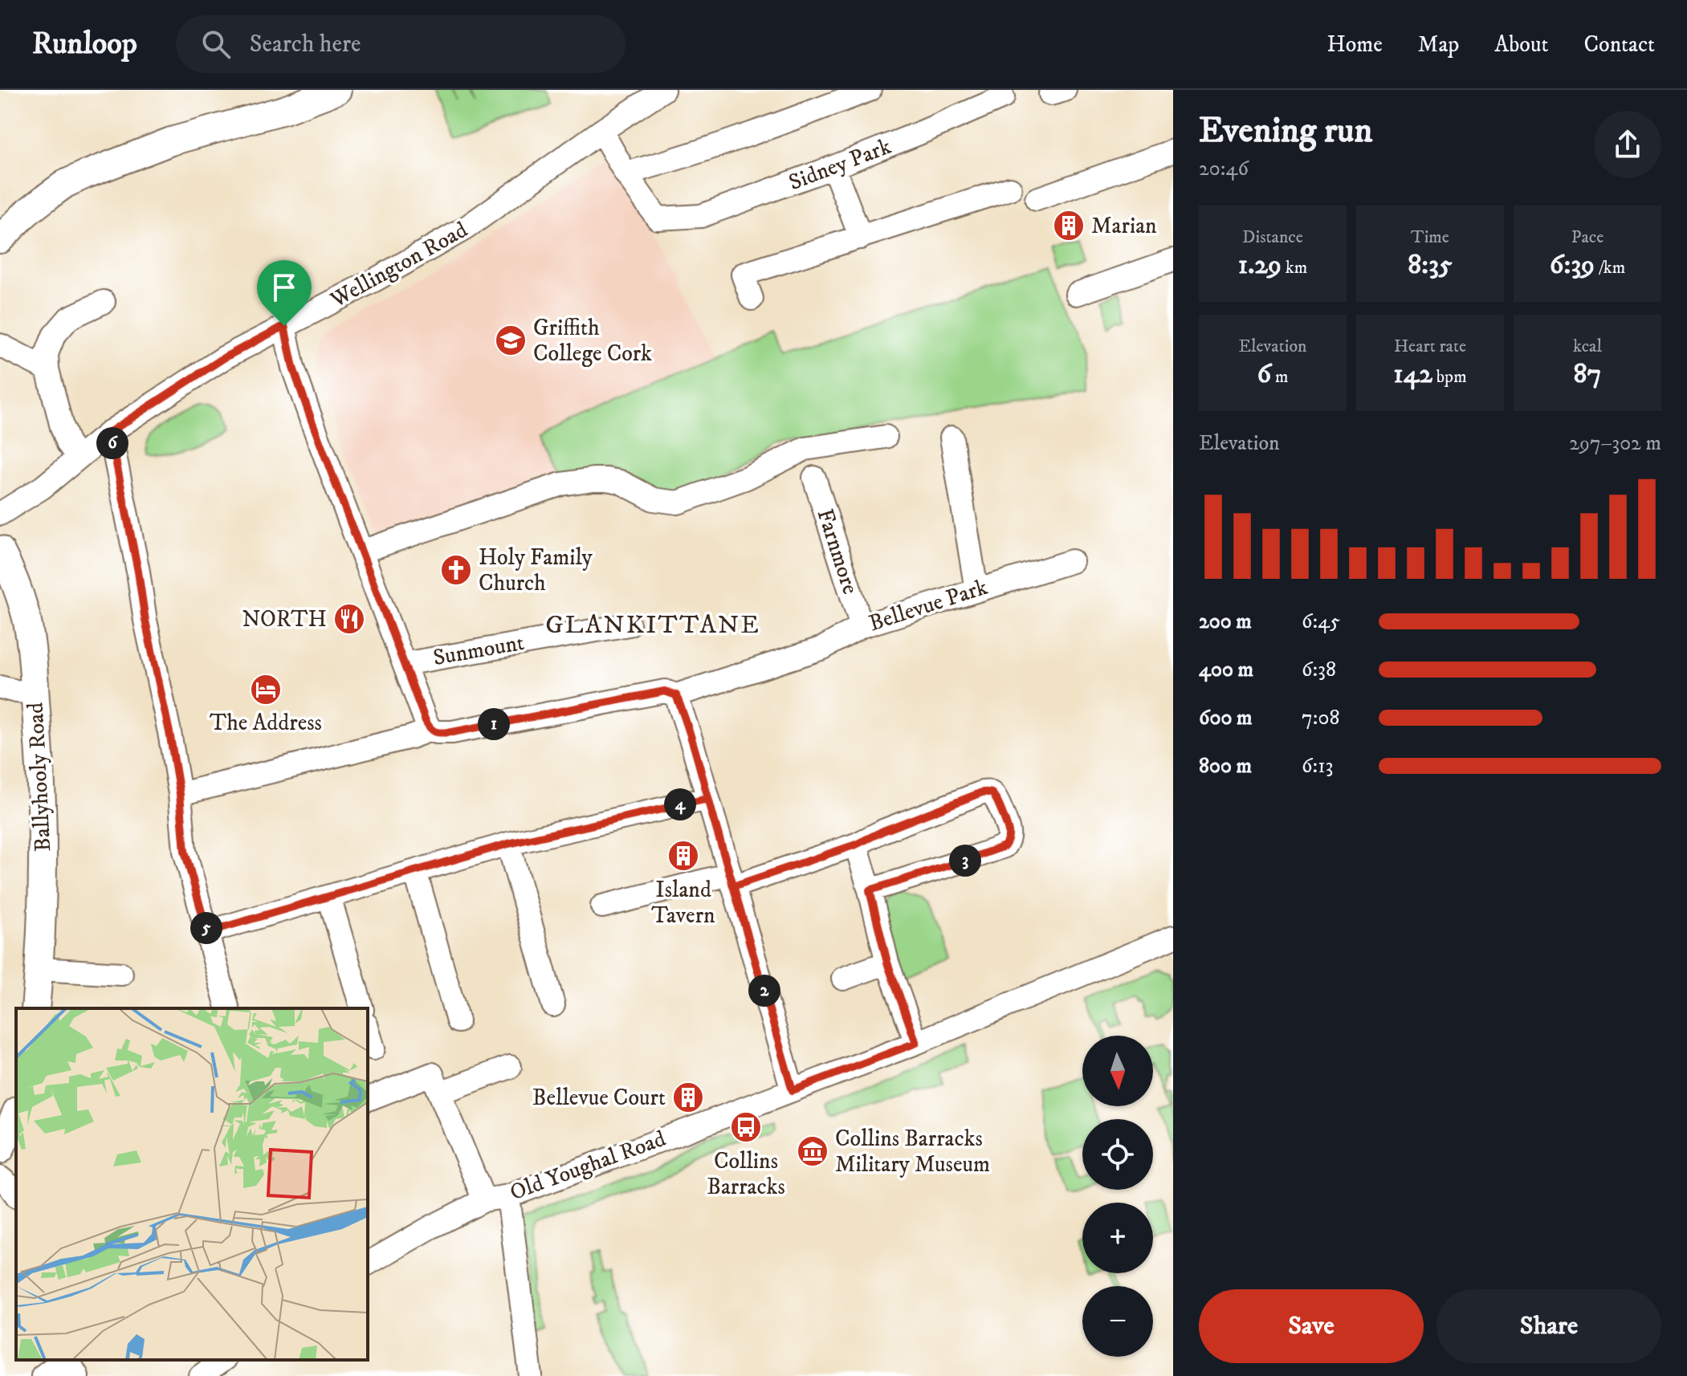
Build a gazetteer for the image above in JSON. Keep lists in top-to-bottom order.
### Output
{
  "streets": {
    "main road": ["Ballyhooly Road"],
    "street": [
      "Sidney Park",
      "Wellington Road",
      "Farnmore",
      "Bellevue Park",
      "Sunmount",
      "Old Youghal Road"
    ]
  },
  "crossings": [
    ["Farnmore", "Bellevue Park"]
  ],
  "districts": ["GLANKITTANE"],
  "places": {
    "building": ["Marian", "Island Tavern", "Bellevue Court"],
    "school or university": ["Griffith College Cork"],
    "church": ["Holy Family Church"],
    "restaurant": ["NORTH"],
    "hotel": ["The Address"],
    "bus stop": ["Collins Barracks"],
    "museum": ["Collins Barracks Military Museum"]
  },
  "north": "bottom",
  "page": {
    "header": "Runloop",
    "search": "Search here",
    "nav": [
      "Home",
      "Map",
      "About",
      "Contact"
    ],
    "heading": ["Evening run", "20:46"],
    "stats": [
      ["Distance", "1.29 km"],
      ["Time", "8:35"],
      ["Pace", "6:39 /km"],
      ["Elevation", "6 m"],
      ["Heart rate", "142 bpm"],
      ["kcal", "87"]
    ],
    "chart": ["Elevation", "297–302 m"],
    "pins": [
      "6",
      "1",
      "4",
      "3",
      "5",
      "2"
    ],
    "list": [
      {
        "name": "200 m",
        "note": "6:45"
      },
      {
        "name": "400 m",
        "note": "6:38"
      },
      {
        "name": "600 m",
        "note": "7:08"
      },
      {
        "name": "800 m",
        "note": "6:13"
      }
    ],
    "map_buttons": ["+", "−"],
    "buttons": ["Save", "Share"]
  }
}
